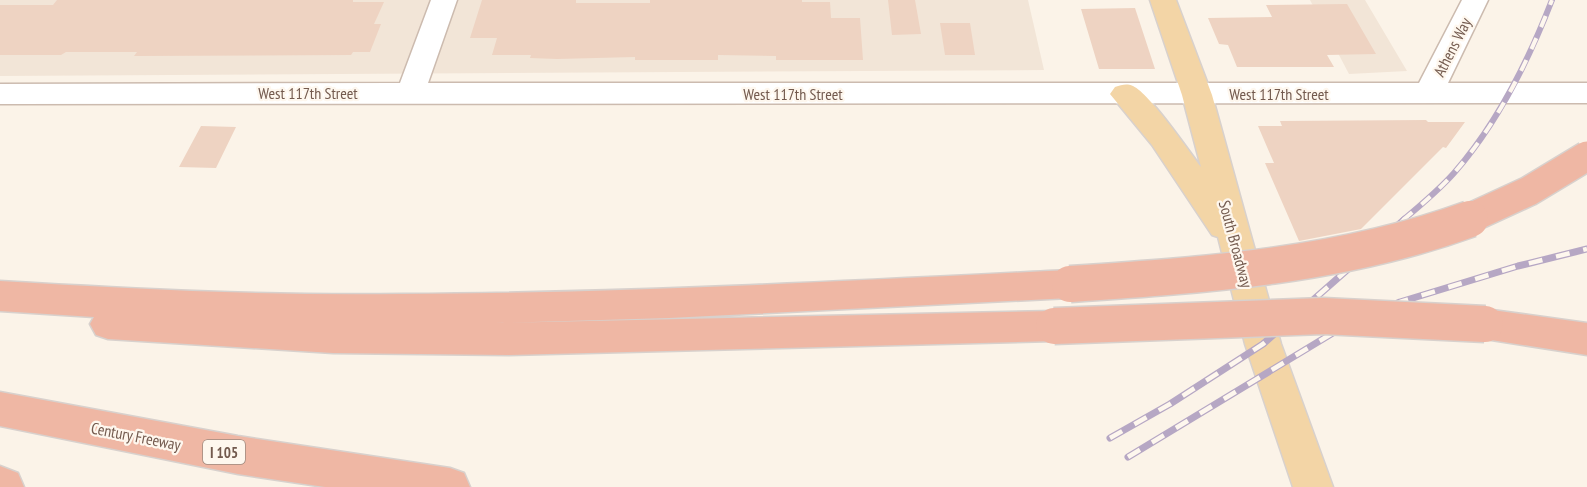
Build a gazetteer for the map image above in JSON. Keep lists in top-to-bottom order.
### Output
{
  "streets": {
    "highway": ["Century Freeway", "I 105"],
    "main road": ["South Broadway"],
    "street": ["Athens Way", "West 117th Street"]
  },
  "crossings": [
    ["Athens Way", "West 117th Street"],
    ["West 117th Street", "South Broadway"]
  ]
}
